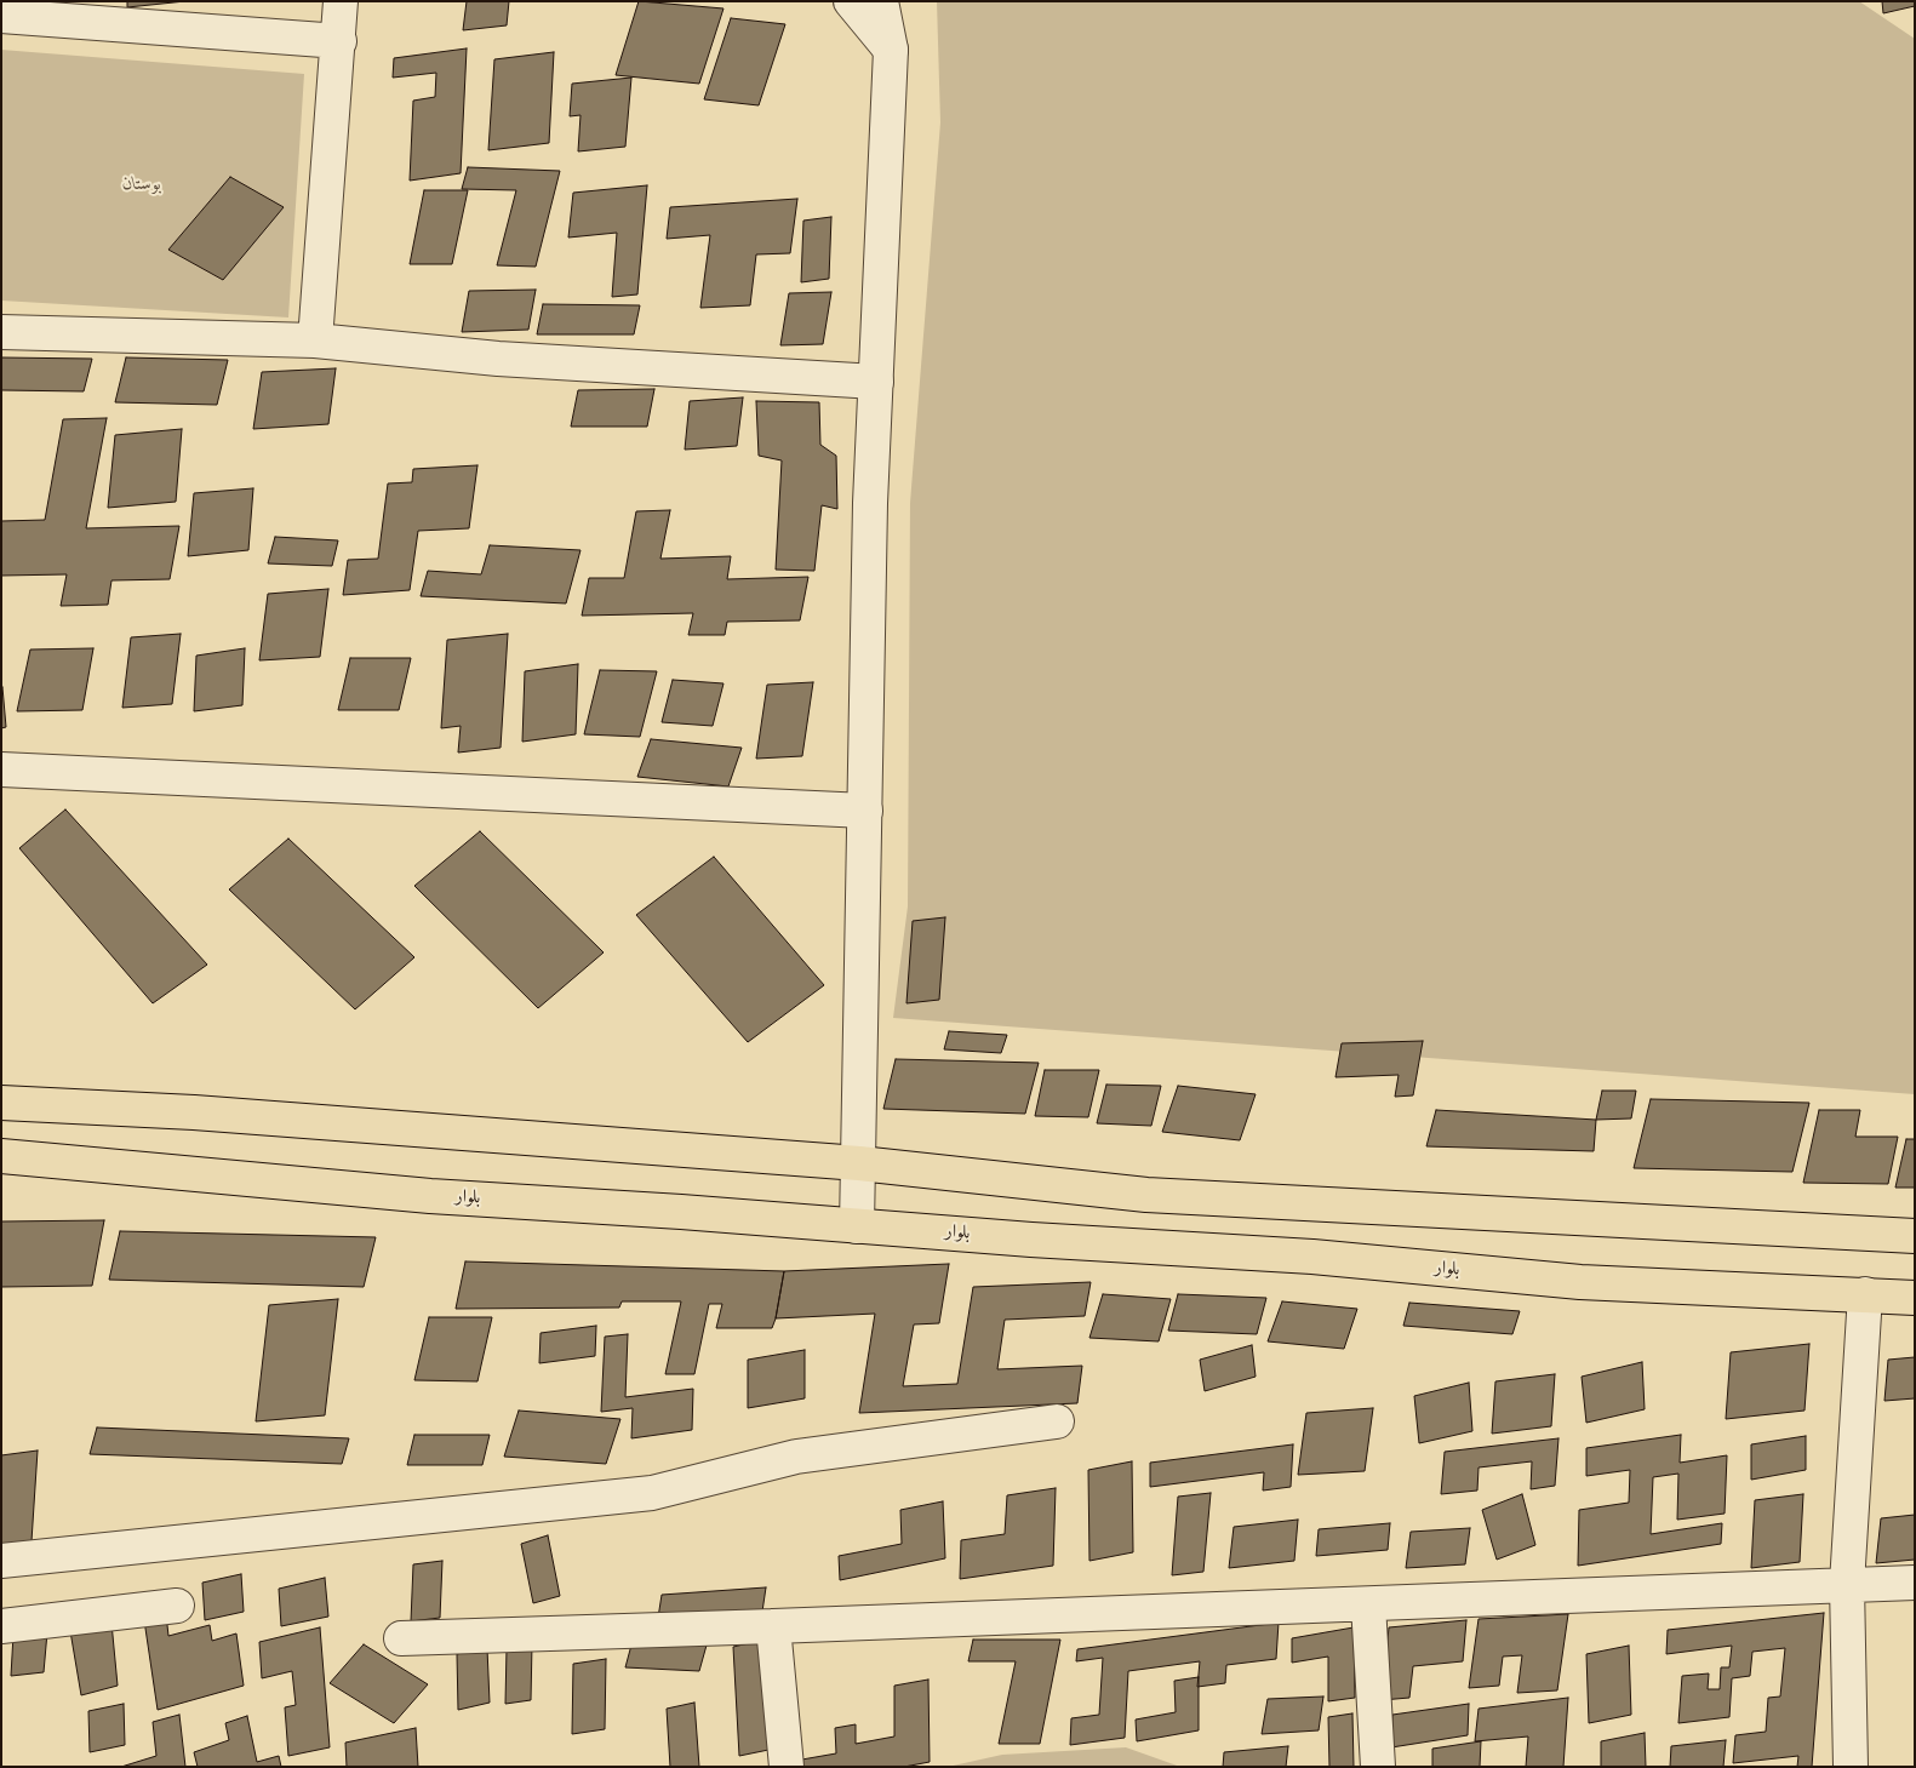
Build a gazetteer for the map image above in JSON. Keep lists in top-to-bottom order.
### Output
{
  "streets": {
    "main road": ["بلوار"]
  },
  "parks": ["بوستان"]
}
